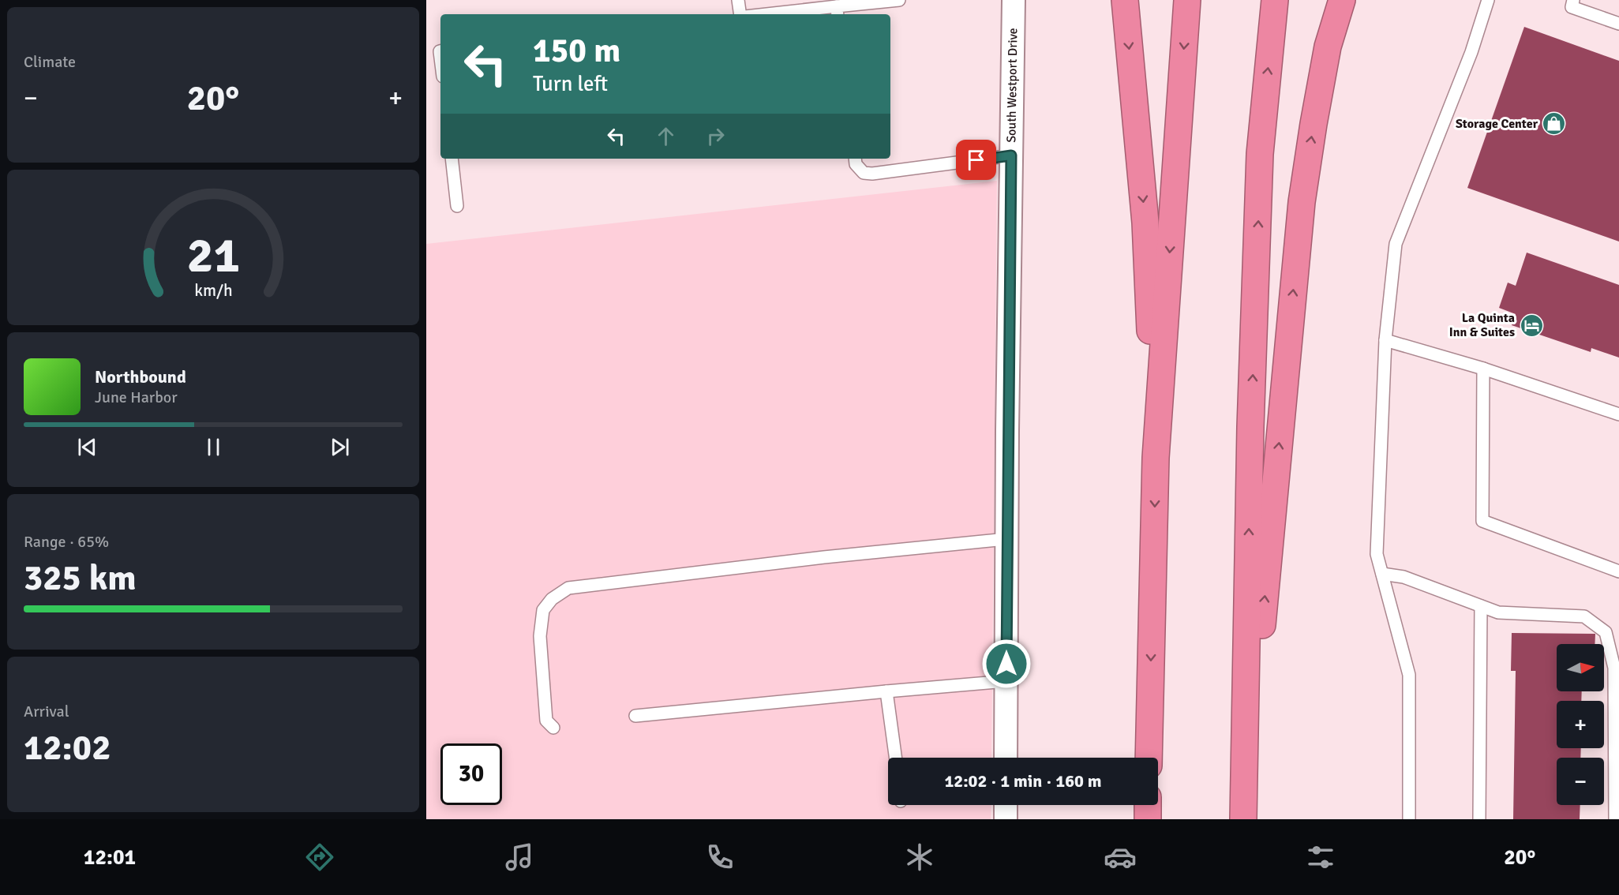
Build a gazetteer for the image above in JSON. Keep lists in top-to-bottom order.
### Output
{
  "streets": {
    "street": ["South Westport Drive"]
  },
  "places": {
    "shop": ["Storage Center"],
    "hotel": ["La Quinta Inn & Suites"]
  },
  "north": "right",
  "page": {
    "tile": [
      "Climate",
      ["Range · 65%", "325 km"],
      ["Arrival", "12:02"]
    ],
    "turn": ["150 m", "Turn left"],
    "heat": ["−", "20°", "+"],
    "song": ["Northbound", "June Harbor"],
    "map_buttons": ["+", "−"],
    "limit": "30",
    "trip": "12:02 · 1 min · 160 m",
    "tabs": ["12:01", "20°"],
    "gauge": ["21", "km/h"]
  }
}
